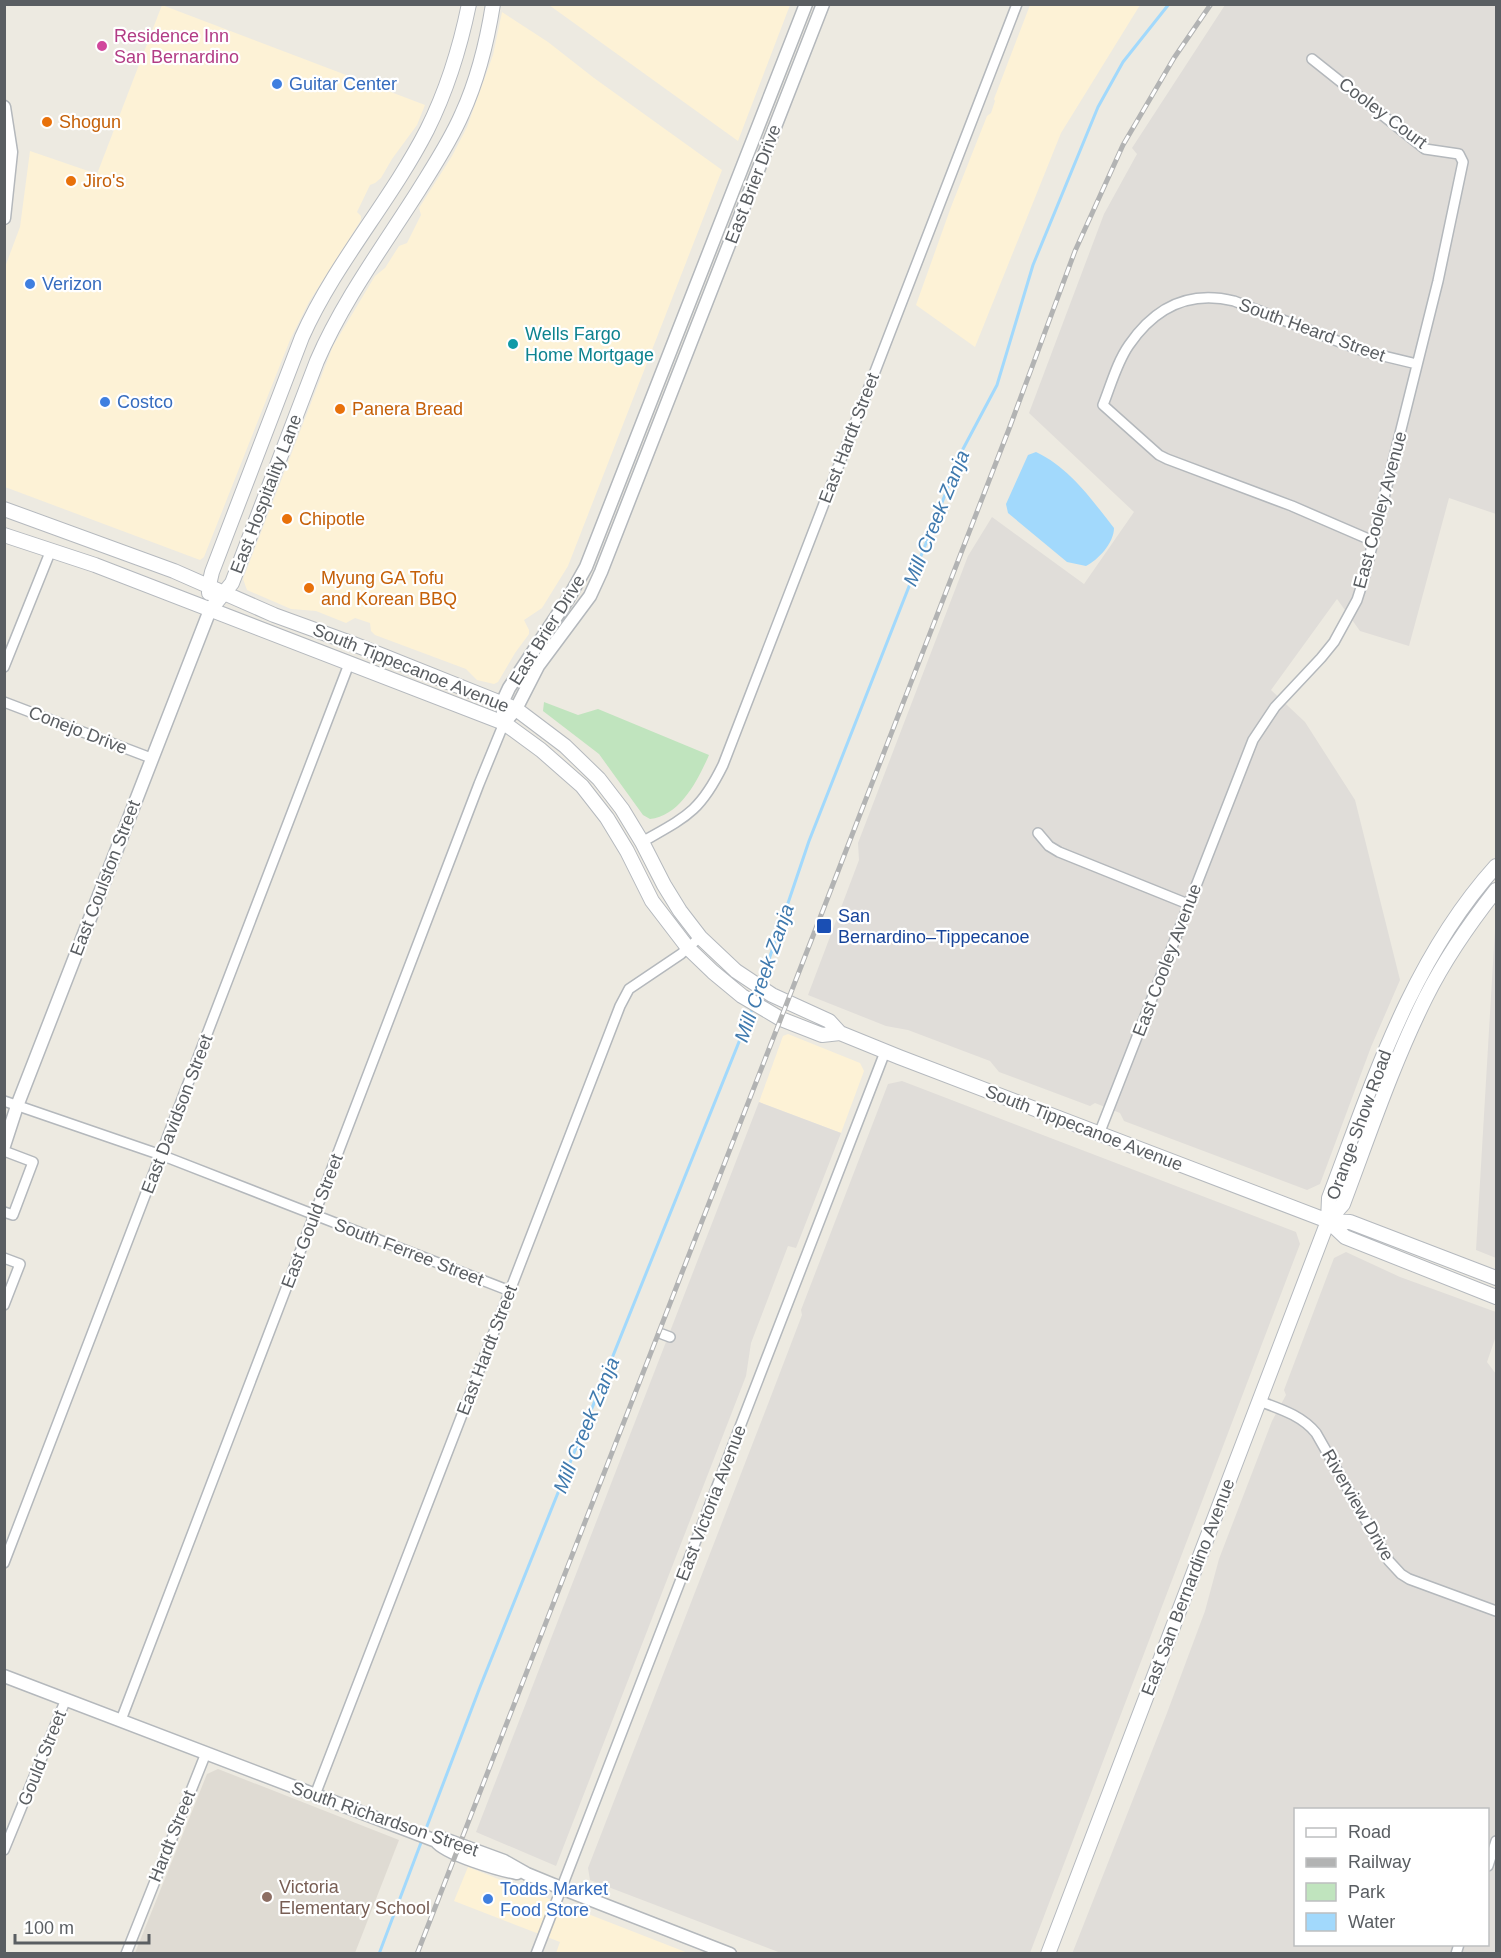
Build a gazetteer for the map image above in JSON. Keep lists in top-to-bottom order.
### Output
{
  "streets": {
    "main road": [
      "East Hospitality Lane",
      "South Tippecanoe Avenue",
      "Orange Show Road",
      "East San Bernardino Avenue"
    ],
    "street": [
      "Cooley Court",
      "East Brier Drive",
      "South Heard Street",
      "East Hardt Street",
      "East Cooley Avenue",
      "Conejo Drive",
      "East Coulston Street",
      "East Davidson Street",
      "East Gould Street",
      "South Ferree Street",
      "East Victoria Avenue",
      "Riverview Drive",
      "Gould Street",
      "South Richardson Street",
      "Hardt Street"
    ]
  },
  "crossings": [
    ["Cooley Court", "East Cooley Avenue"],
    ["East Brier Drive", "South Tippecanoe Avenue"],
    ["East Brier Drive", "East Gould Street"],
    ["South Heard Street", "East Cooley Avenue"],
    ["East Hardt Street", "South Tippecanoe Avenue"],
    ["East Hardt Street", "South Ferree Street"],
    ["East Hardt Street", "South Richardson Street"],
    ["East Hospitality Lane", "South Tippecanoe Avenue"],
    ["East Hospitality Lane", "East Coulston Street"],
    ["East Cooley Avenue", "South Tippecanoe Avenue"],
    ["South Tippecanoe Avenue", "East Coulston Street"],
    ["South Tippecanoe Avenue", "East Davidson Street"],
    ["South Tippecanoe Avenue", "Orange Show Road"],
    ["South Tippecanoe Avenue", "East Gould Street"],
    ["South Tippecanoe Avenue", "East Victoria Avenue"],
    ["South Tippecanoe Avenue", "East San Bernardino Avenue"],
    ["Conejo Drive", "East Coulston Street"],
    ["East Coulston Street", "South Ferree Street"],
    ["East Davidson Street", "South Ferree Street"],
    ["Orange Show Road", "East San Bernardino Avenue"],
    ["East Gould Street", "South Ferree Street"],
    ["East Gould Street", "South Richardson Street"],
    ["East Victoria Avenue", "South Richardson Street"],
    ["Riverview Drive", "East San Bernardino Avenue"],
    ["Gould Street", "South Richardson Street"],
    ["South Richardson Street", "Hardt Street"]
  ],
  "water": ["Mill Creek Zanja"],
  "places": {
    "other": [
      "Residence Inn San Bernardino",
      "Guitar Center",
      "Shogun",
      "Jiro's",
      "Verizon",
      "Wells Fargo Home Mortgage",
      "Costco",
      "Panera Bread",
      "Chipotle",
      "Myung GA Tofu and Korean BBQ",
      "Victoria Elementary School",
      "Todds Market Food Store"
    ],
    "transit": ["San Bernardino–Tippecanoe"]
  },
  "legend": [
    "Road",
    "Railway",
    "Park",
    "Water"
  ],
  "scale_bar": "100 m"
}
